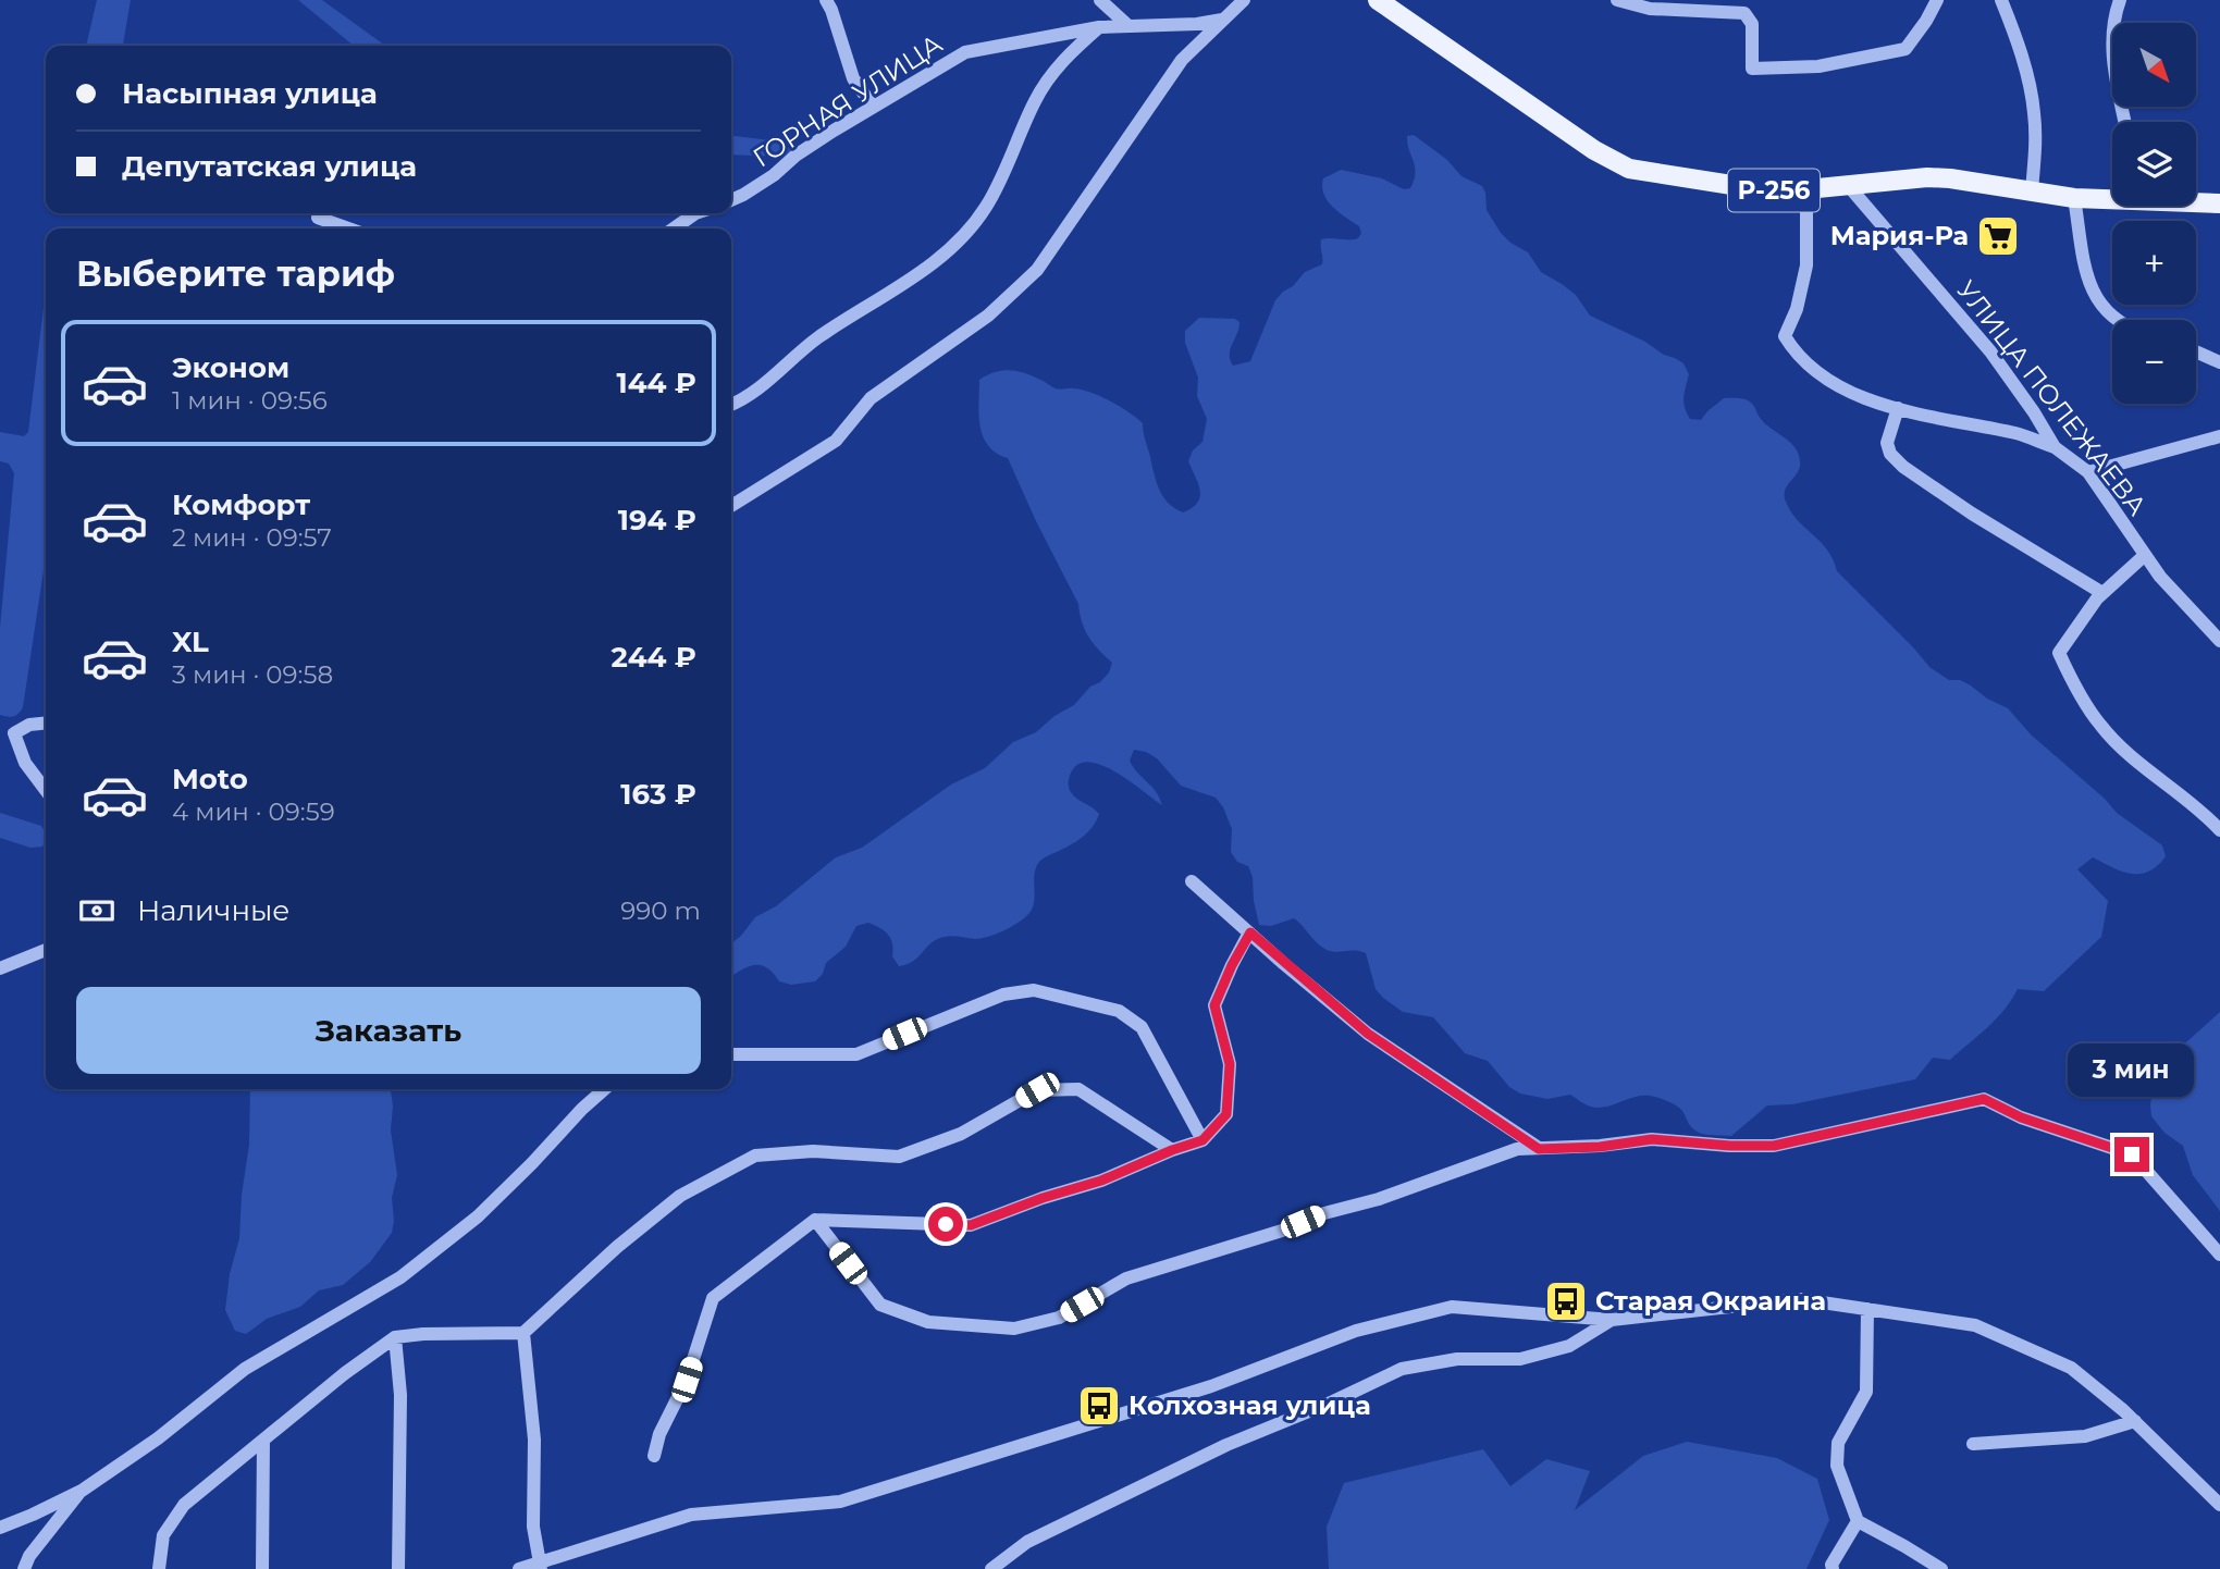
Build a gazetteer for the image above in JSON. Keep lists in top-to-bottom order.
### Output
{
  "streets": {
    "main road": ["Р-256"],
    "street": ["ГОРНАЯ УЛИЦА", "УЛИЦА ПОЛЕЖАЕВА"]
  },
  "crossings": [
    ["Р-256", "УЛИЦА ПОЛЕЖАЕВА"]
  ],
  "places": {
    "supermarket": ["Мария-Ра"],
    "bus stop": ["Старая Окраина", "Колхозная улица"]
  },
  "north": "bottom right",
  "page": {
    "map_buttons": ["+", "−"],
    "banner": ["Насыпная улица", "Депутатская улица"],
    "heading": "Выберите тариф",
    "list": [
      {
        "name": "Эконом",
        "note": "1 мин · 09:56",
        "value": "144 ₽"
      },
      {
        "name": "Комфорт",
        "note": "2 мин · 09:57",
        "value": "194 ₽"
      },
      {
        "name": "XL",
        "note": "3 мин · 09:58",
        "value": "244 ₽"
      },
      {
        "name": "Moto",
        "note": "4 мин · 09:59",
        "value": "163 ₽"
      }
    ],
    "pay": ["Наличные", "990 m"],
    "buttons": "Заказать",
    "bubble": "3 мин"
  }
}
